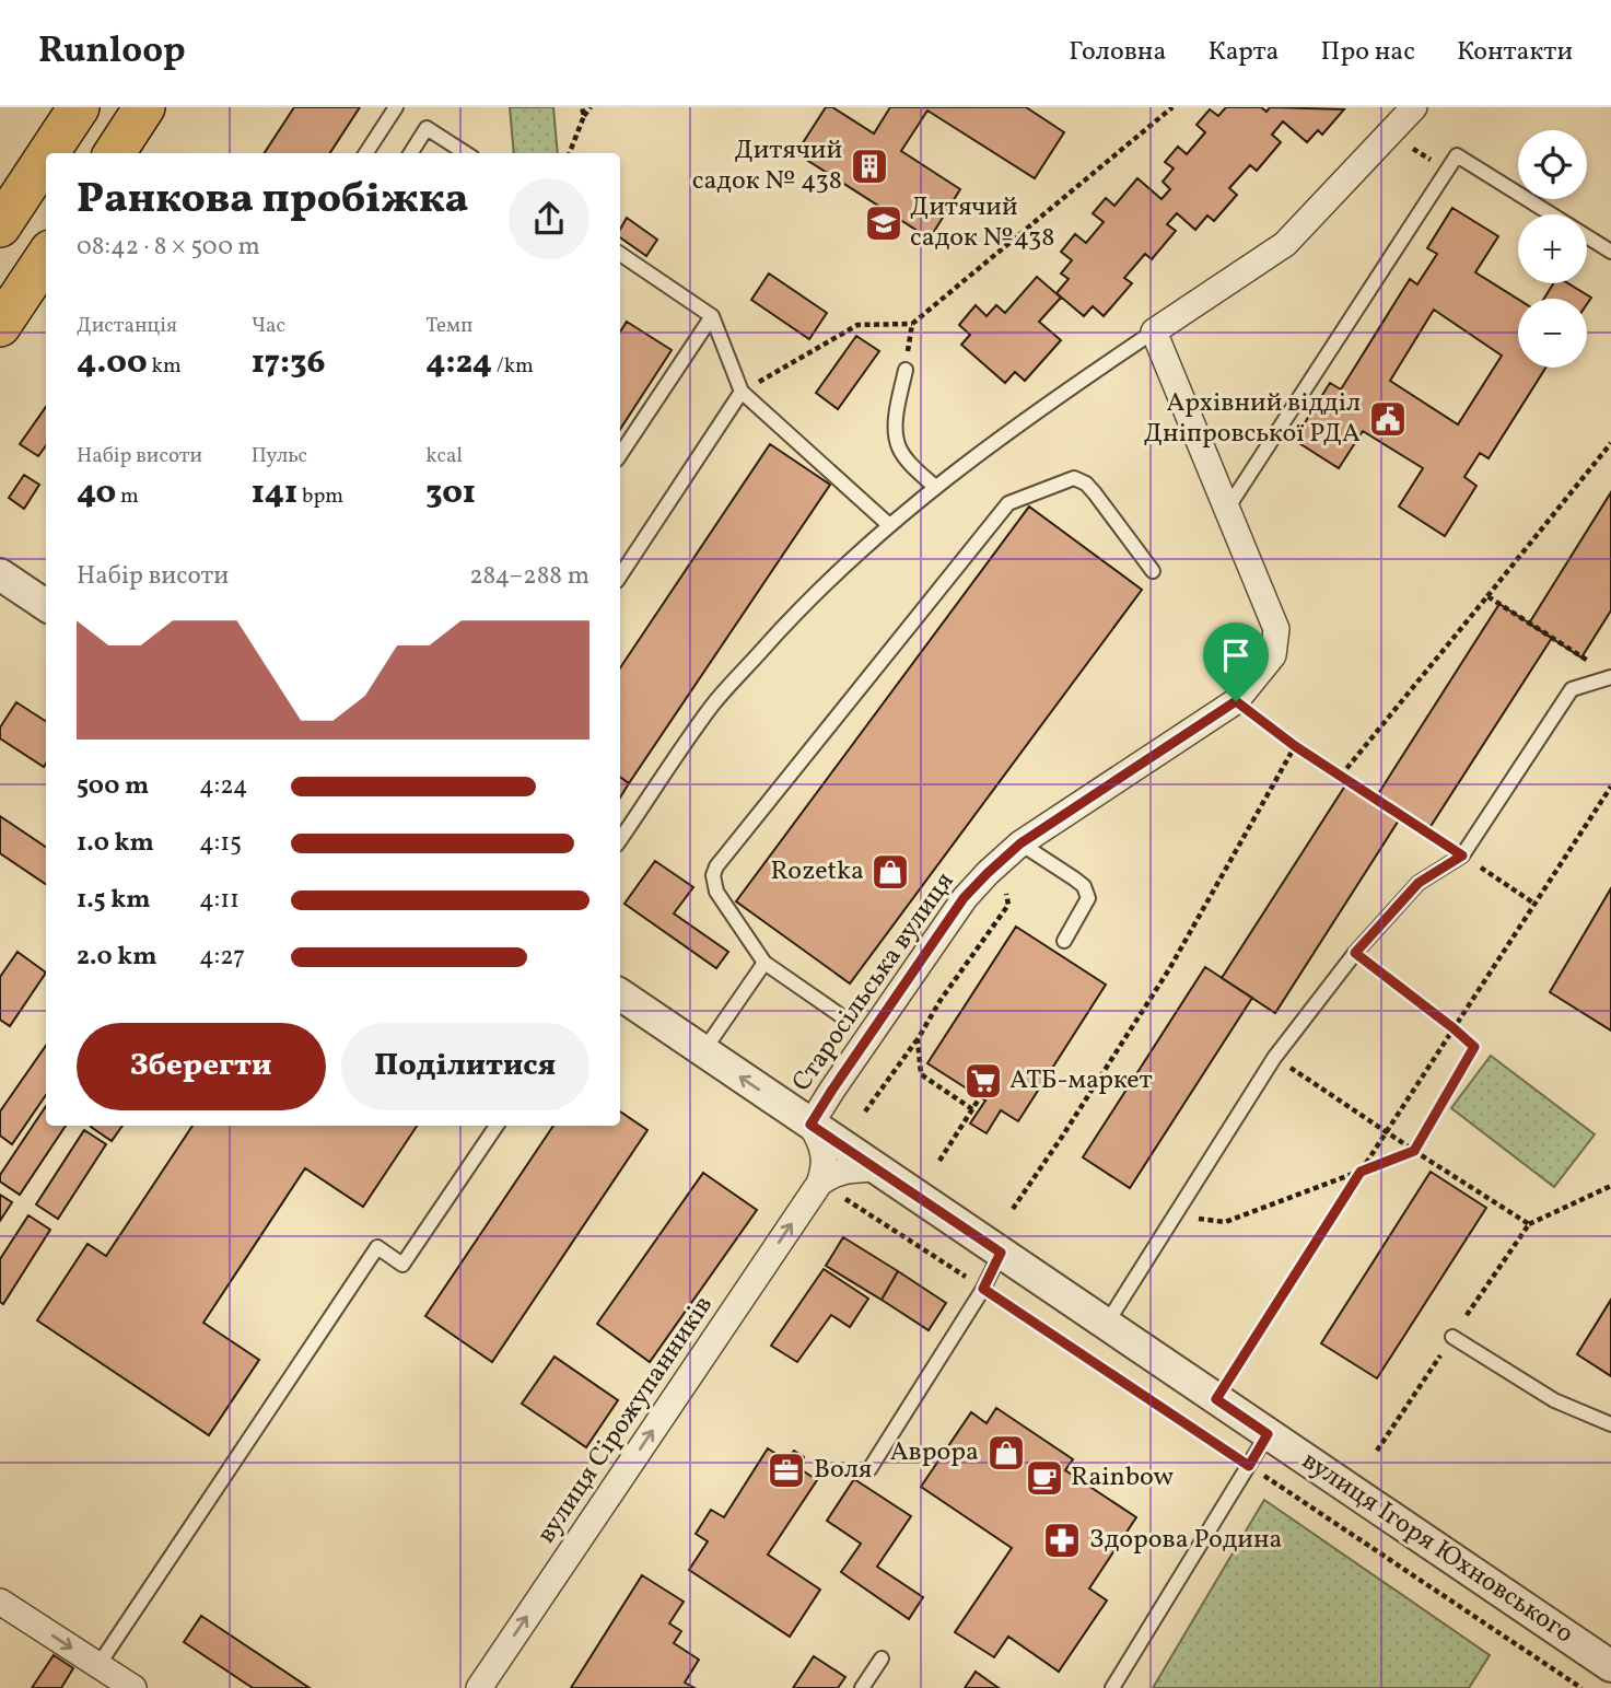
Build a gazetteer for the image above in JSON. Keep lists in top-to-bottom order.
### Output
{
  "streets": {
    "street": ["Старосільська вулиця", "вулиця Сірожупанників", "вулиця Ігоря Юхновського"]
  },
  "crossings": [
    ["Старосільська вулиця", "вулиця Сірожупанників"],
    ["Старосільська вулиця", "вулиця Ігоря Юхновського"],
    ["вулиця Сірожупанників", "вулиця Ігоря Юхновського"]
  ],
  "one_way": ["вулиця Сірожупанників"],
  "places": {
    "building": ["Дитячий садок № 438"],
    "school or university": ["Дитячий садок №438"],
    "public building": ["Архівний відділ Дніпровської РДА"],
    "shop": ["Rozetka", "Аврора"],
    "supermarket": ["АТБ-маркет"],
    "office": ["Воля"],
    "cafe": ["Rainbow"],
    "pharmacy": ["Здорова Родина"]
  },
  "page": {
    "header": "Runloop",
    "nav": [
      "Головна",
      "Карта",
      "Про нас",
      "Контакти"
    ],
    "map_buttons": ["+", "−"],
    "heading": ["Ранкова пробіжка", "08:42 · 8 × 500 m"],
    "stats": [
      ["Дистанція", "4.00 km"],
      ["Час", "17:36"],
      ["Темп", "4:24 /km"],
      ["Набір висоти", "40 m"],
      ["Пульс", "141 bpm"],
      ["kcal", "301"]
    ],
    "chart": ["Набір висоти", "284–288 m"],
    "list": [
      {
        "name": "500 m",
        "note": "4:24"
      },
      {
        "name": "1.0 km",
        "note": "4:15"
      },
      {
        "name": "1.5 km",
        "note": "4:11"
      },
      {
        "name": "2.0 km",
        "note": "4:27"
      }
    ],
    "buttons": ["Зберегти", "Поділитися"]
  }
}
